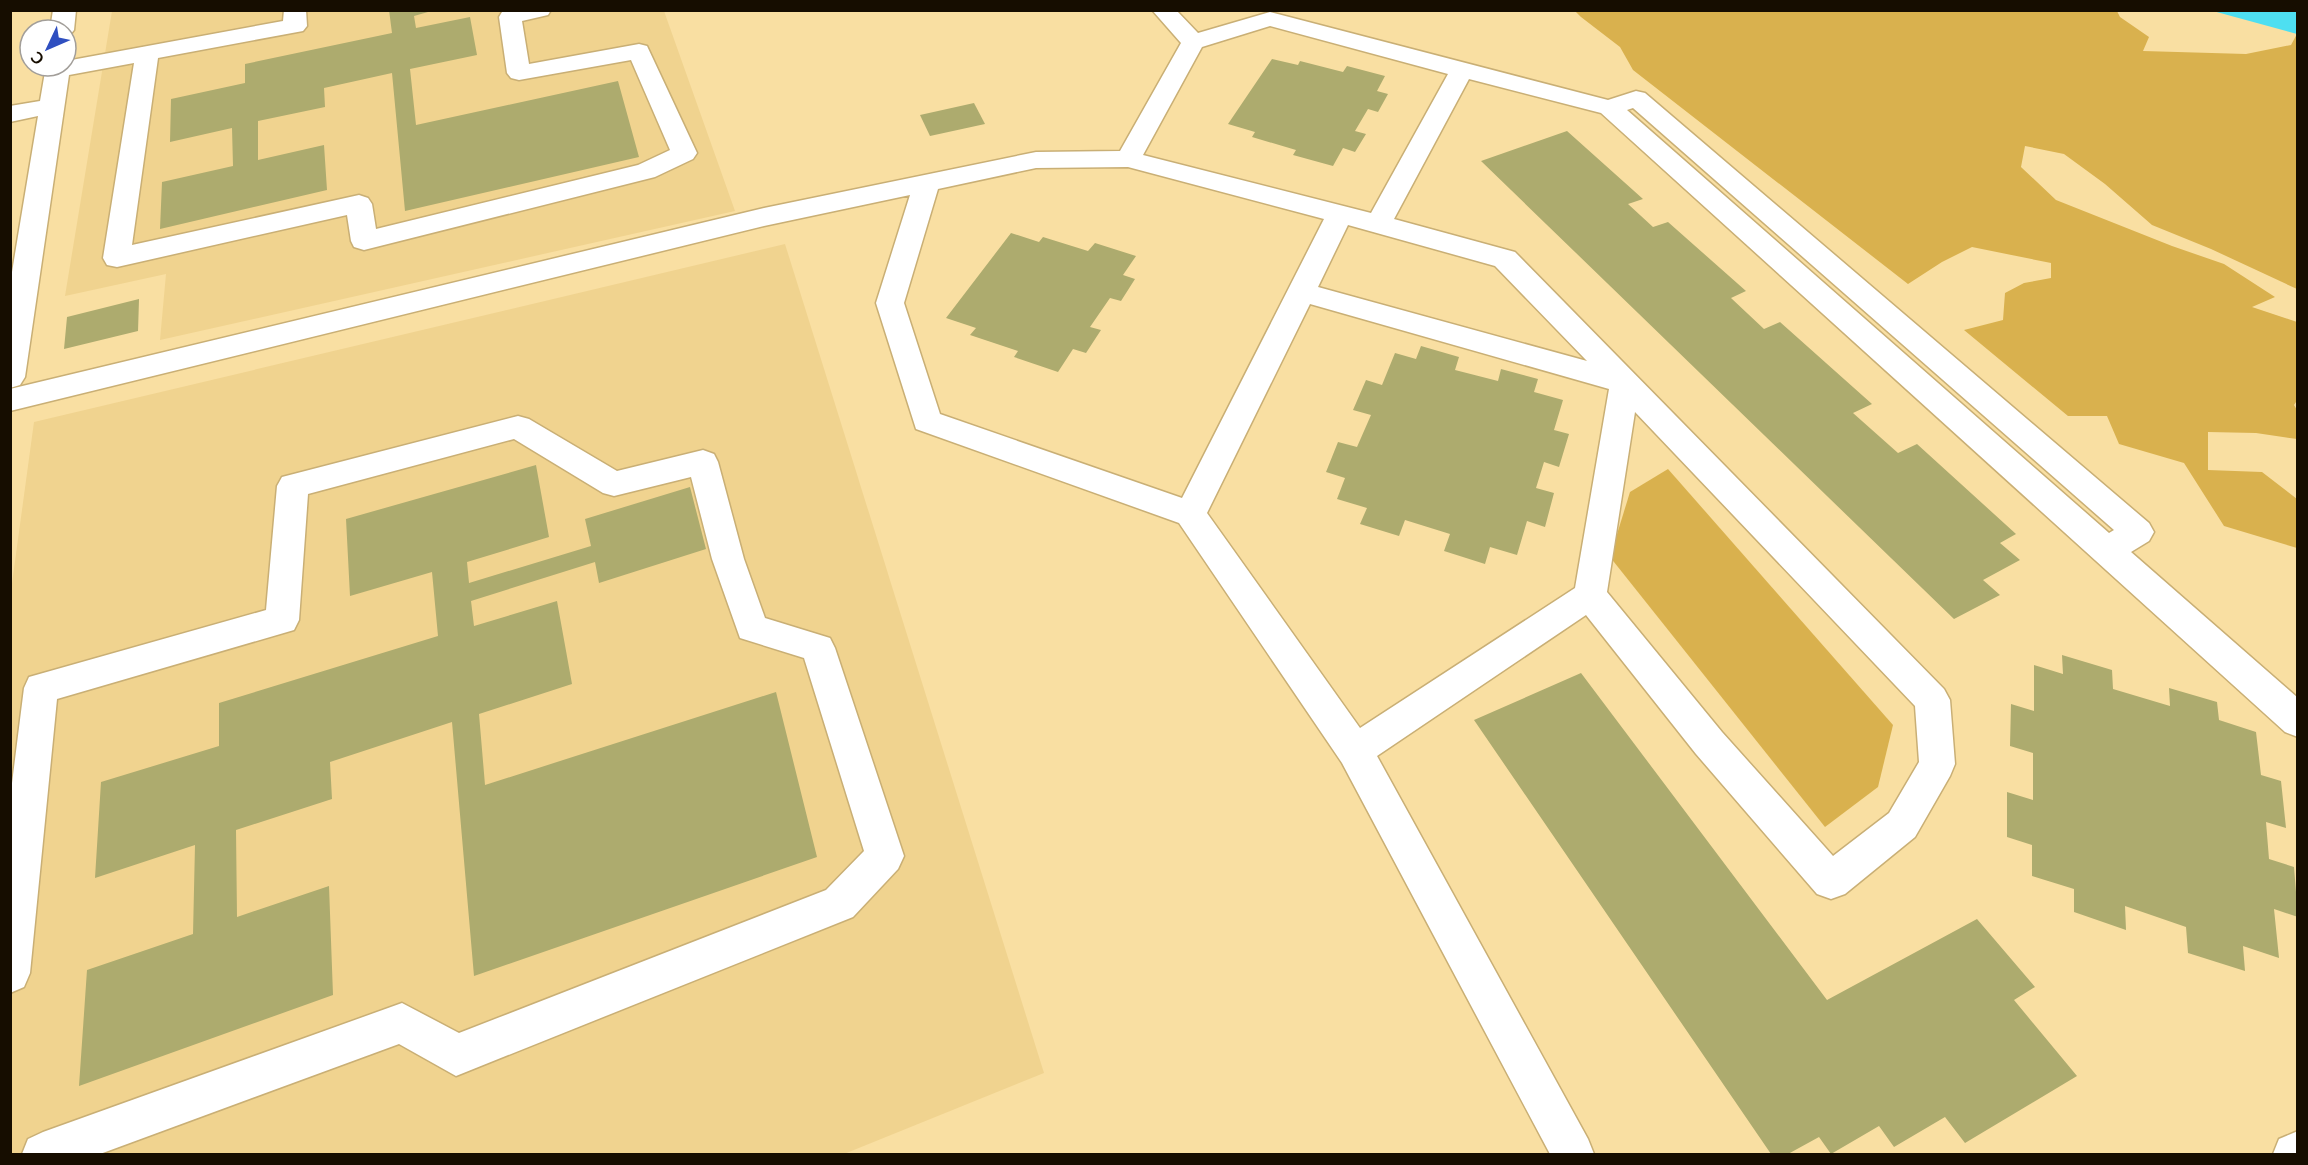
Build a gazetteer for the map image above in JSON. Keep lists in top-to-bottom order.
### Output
{
  "north": "bottom left"
}
